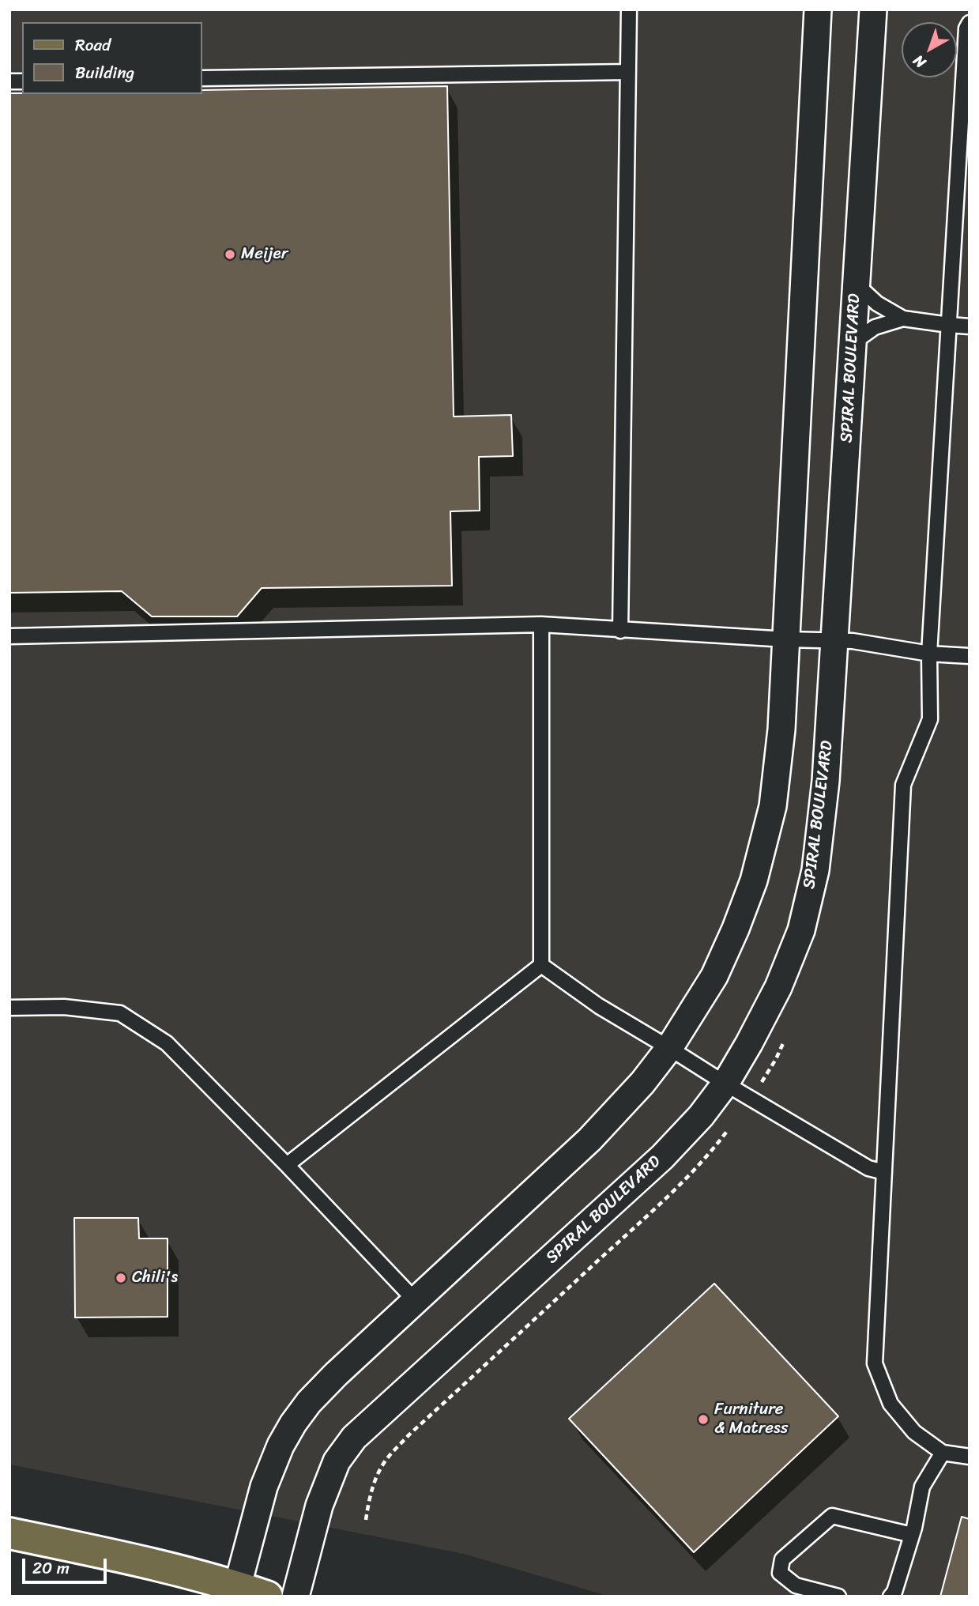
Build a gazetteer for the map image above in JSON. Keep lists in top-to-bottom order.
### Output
{
  "streets": {
    "street": ["SPIRAL BOULEVARD"]
  },
  "places": ["Meijer", "Chili's", "Furniture & Matress"],
  "legend": ["Road", "Building"],
  "scale_bar": "20 m",
  "north": "bottom left"
}
